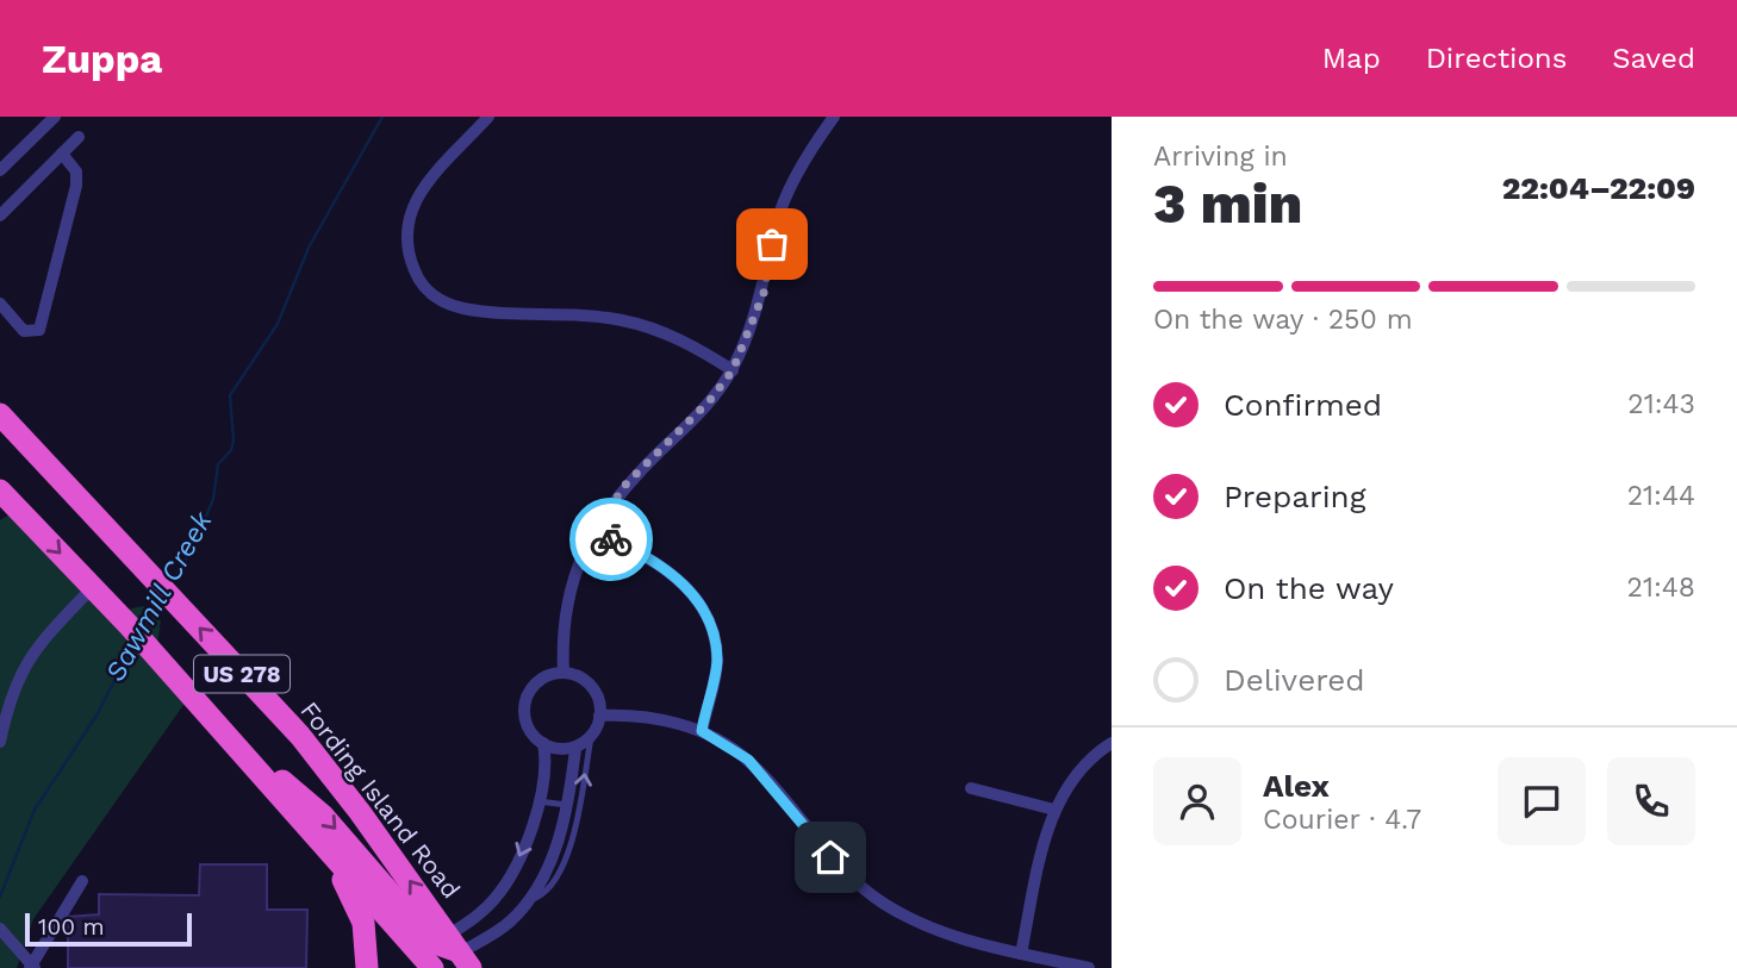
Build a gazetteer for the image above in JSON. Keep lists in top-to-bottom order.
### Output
{
  "streets": {
    "highway": ["US 278", "Fording Island Road"]
  },
  "water": ["Sawmill Creek"],
  "scale_bar": "100 m",
  "page": {
    "header": "Zuppa",
    "nav": ["Map", "Directions", "Saved"],
    "heading": ["3 min", "Arriving in", "22:04–22:09"],
    "panel": ["Alex", "Courier · 4.7"],
    "bar": "On the way · 250 m",
    "list": [
      ["Confirmed", "21:43"],
      ["Preparing", "21:44"],
      ["On the way", "21:48"],
      "Delivered"
    ],
    "scale": "100 m"
  }
}
